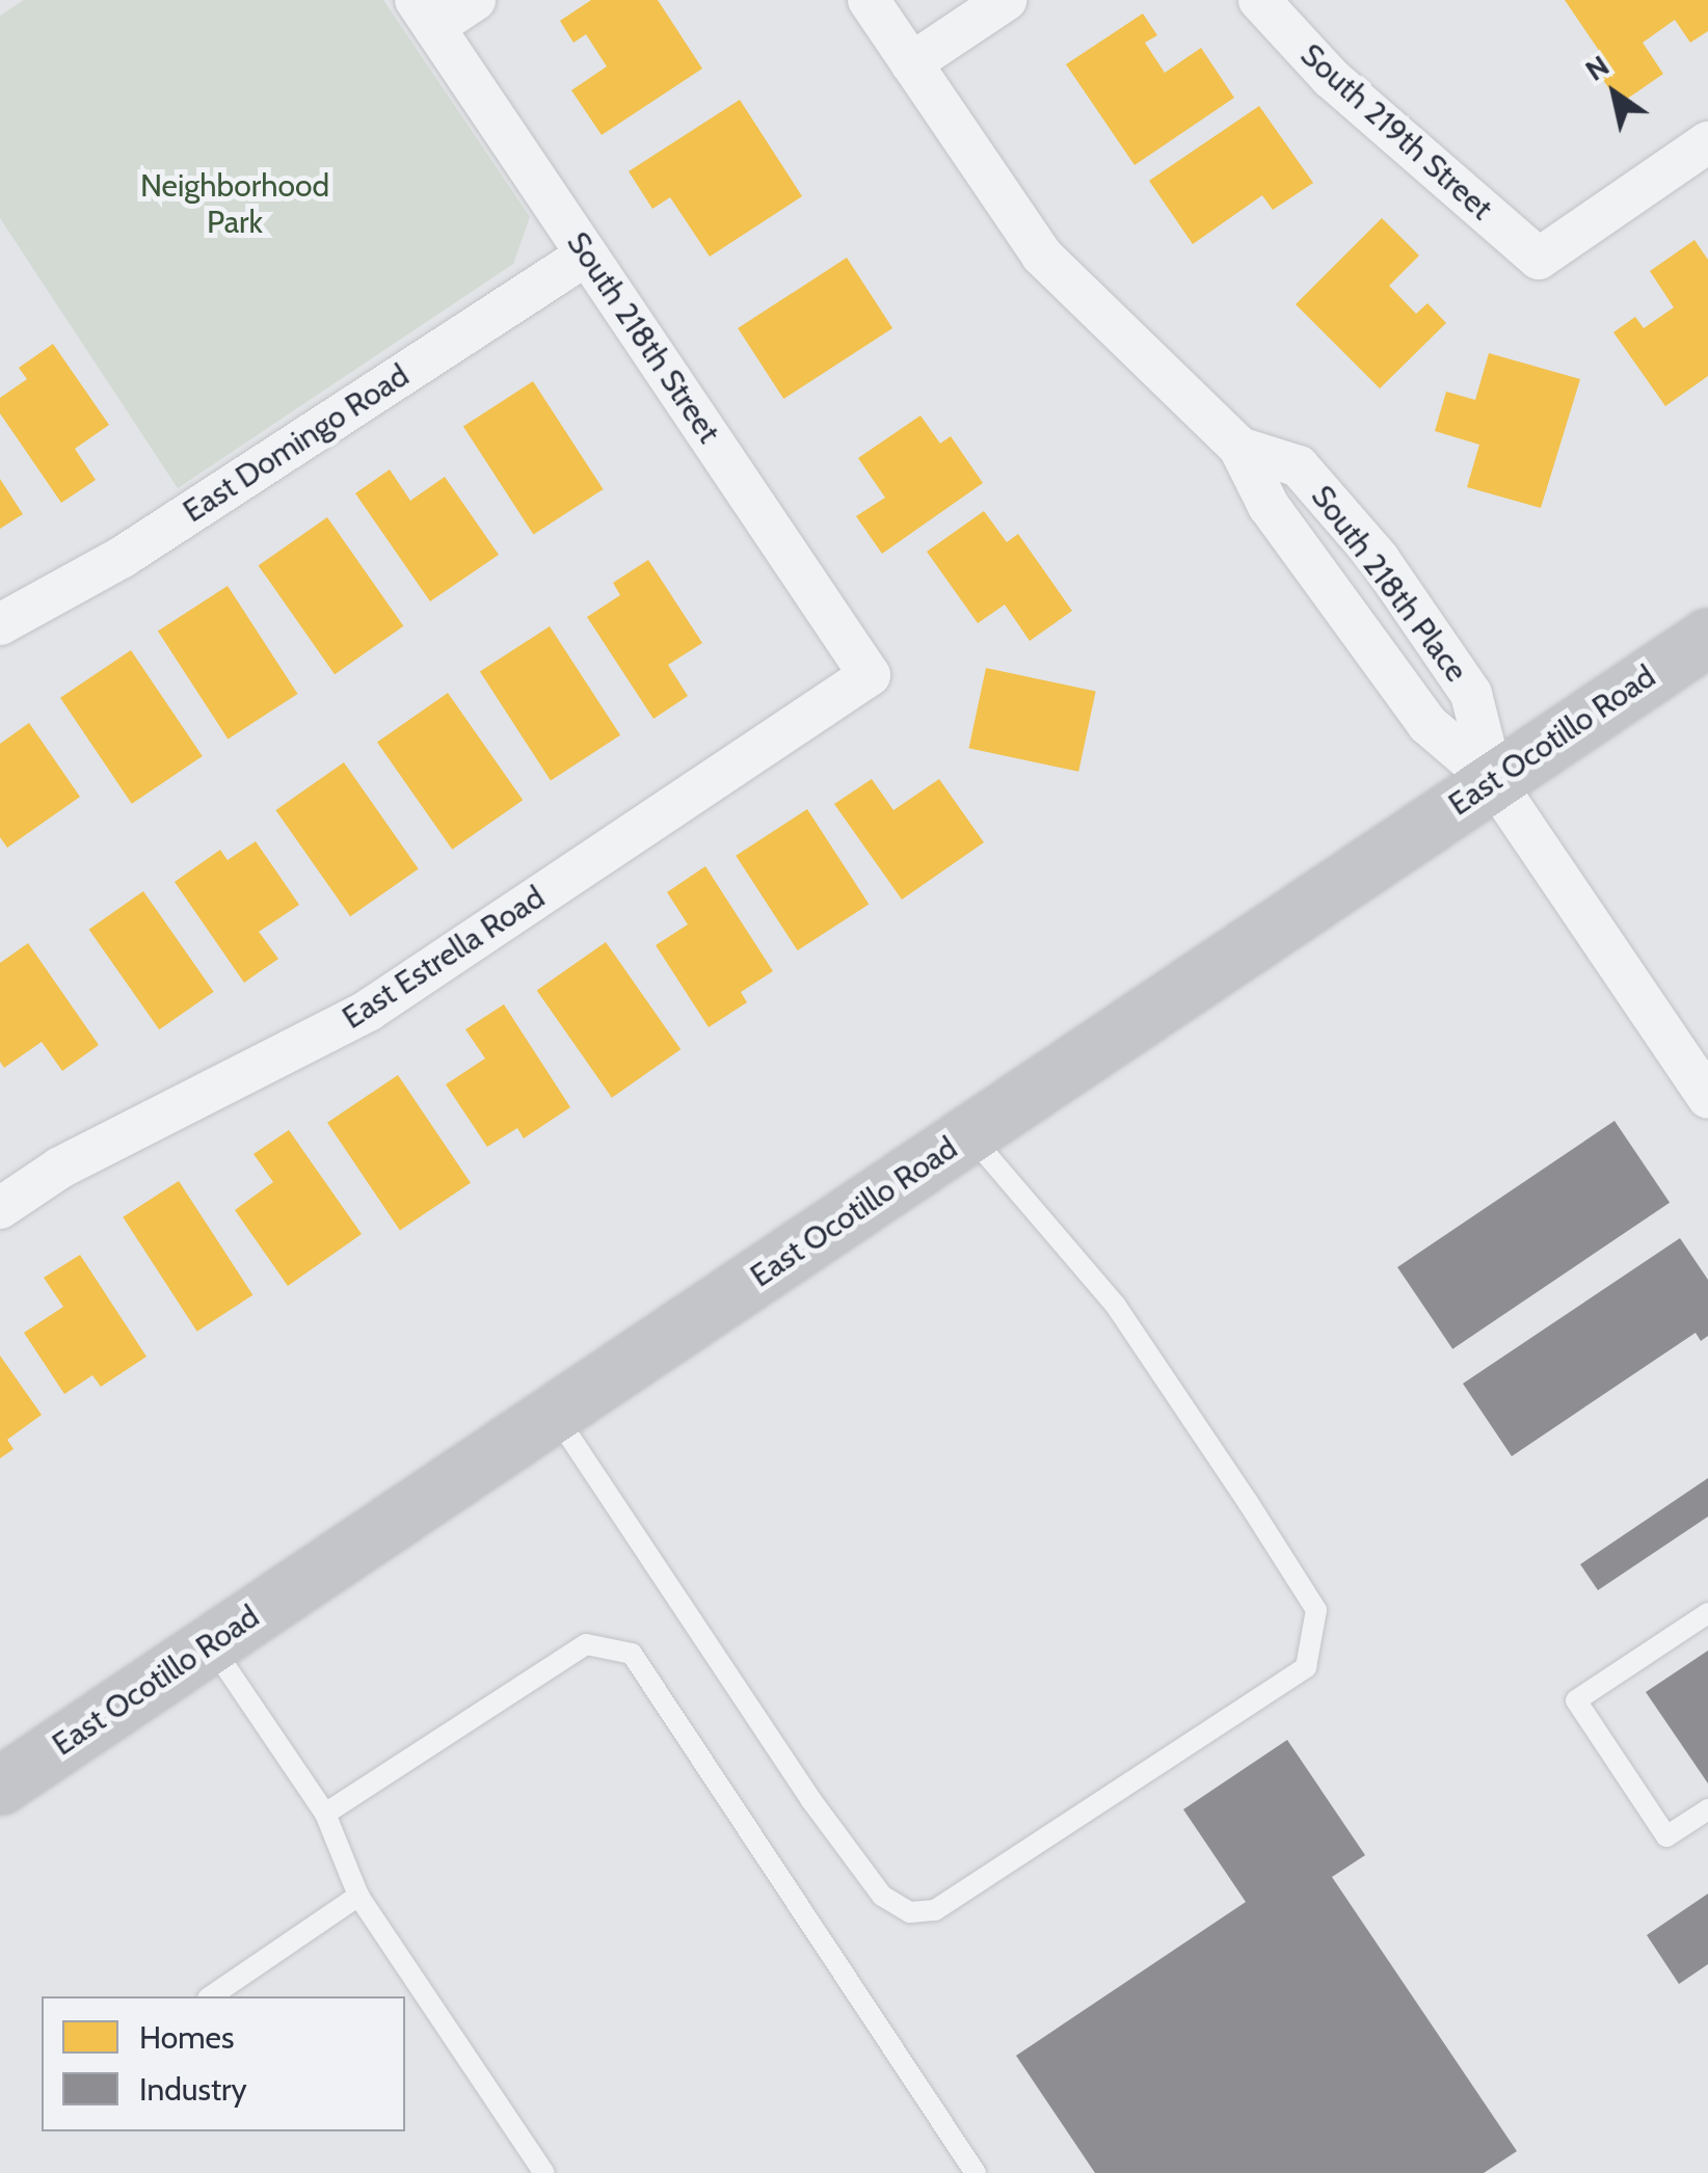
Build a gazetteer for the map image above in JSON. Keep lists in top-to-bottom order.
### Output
{
  "streets": {
    "main road": ["East Ocotillo Road"],
    "street": [
      "South 219th Street",
      "South 218th Street",
      "East Domingo Road",
      "South 218th Place",
      "East Estrella Road"
    ]
  },
  "crossings": [
    ["South 218th Street", "East Domingo Road"],
    ["South 218th Street", "East Estrella Road"],
    ["South 218th Place", "East Ocotillo Road"]
  ],
  "parks": ["Neighborhood Park"],
  "legend": ["Homes", "Industry"],
  "north": "top left"
}
